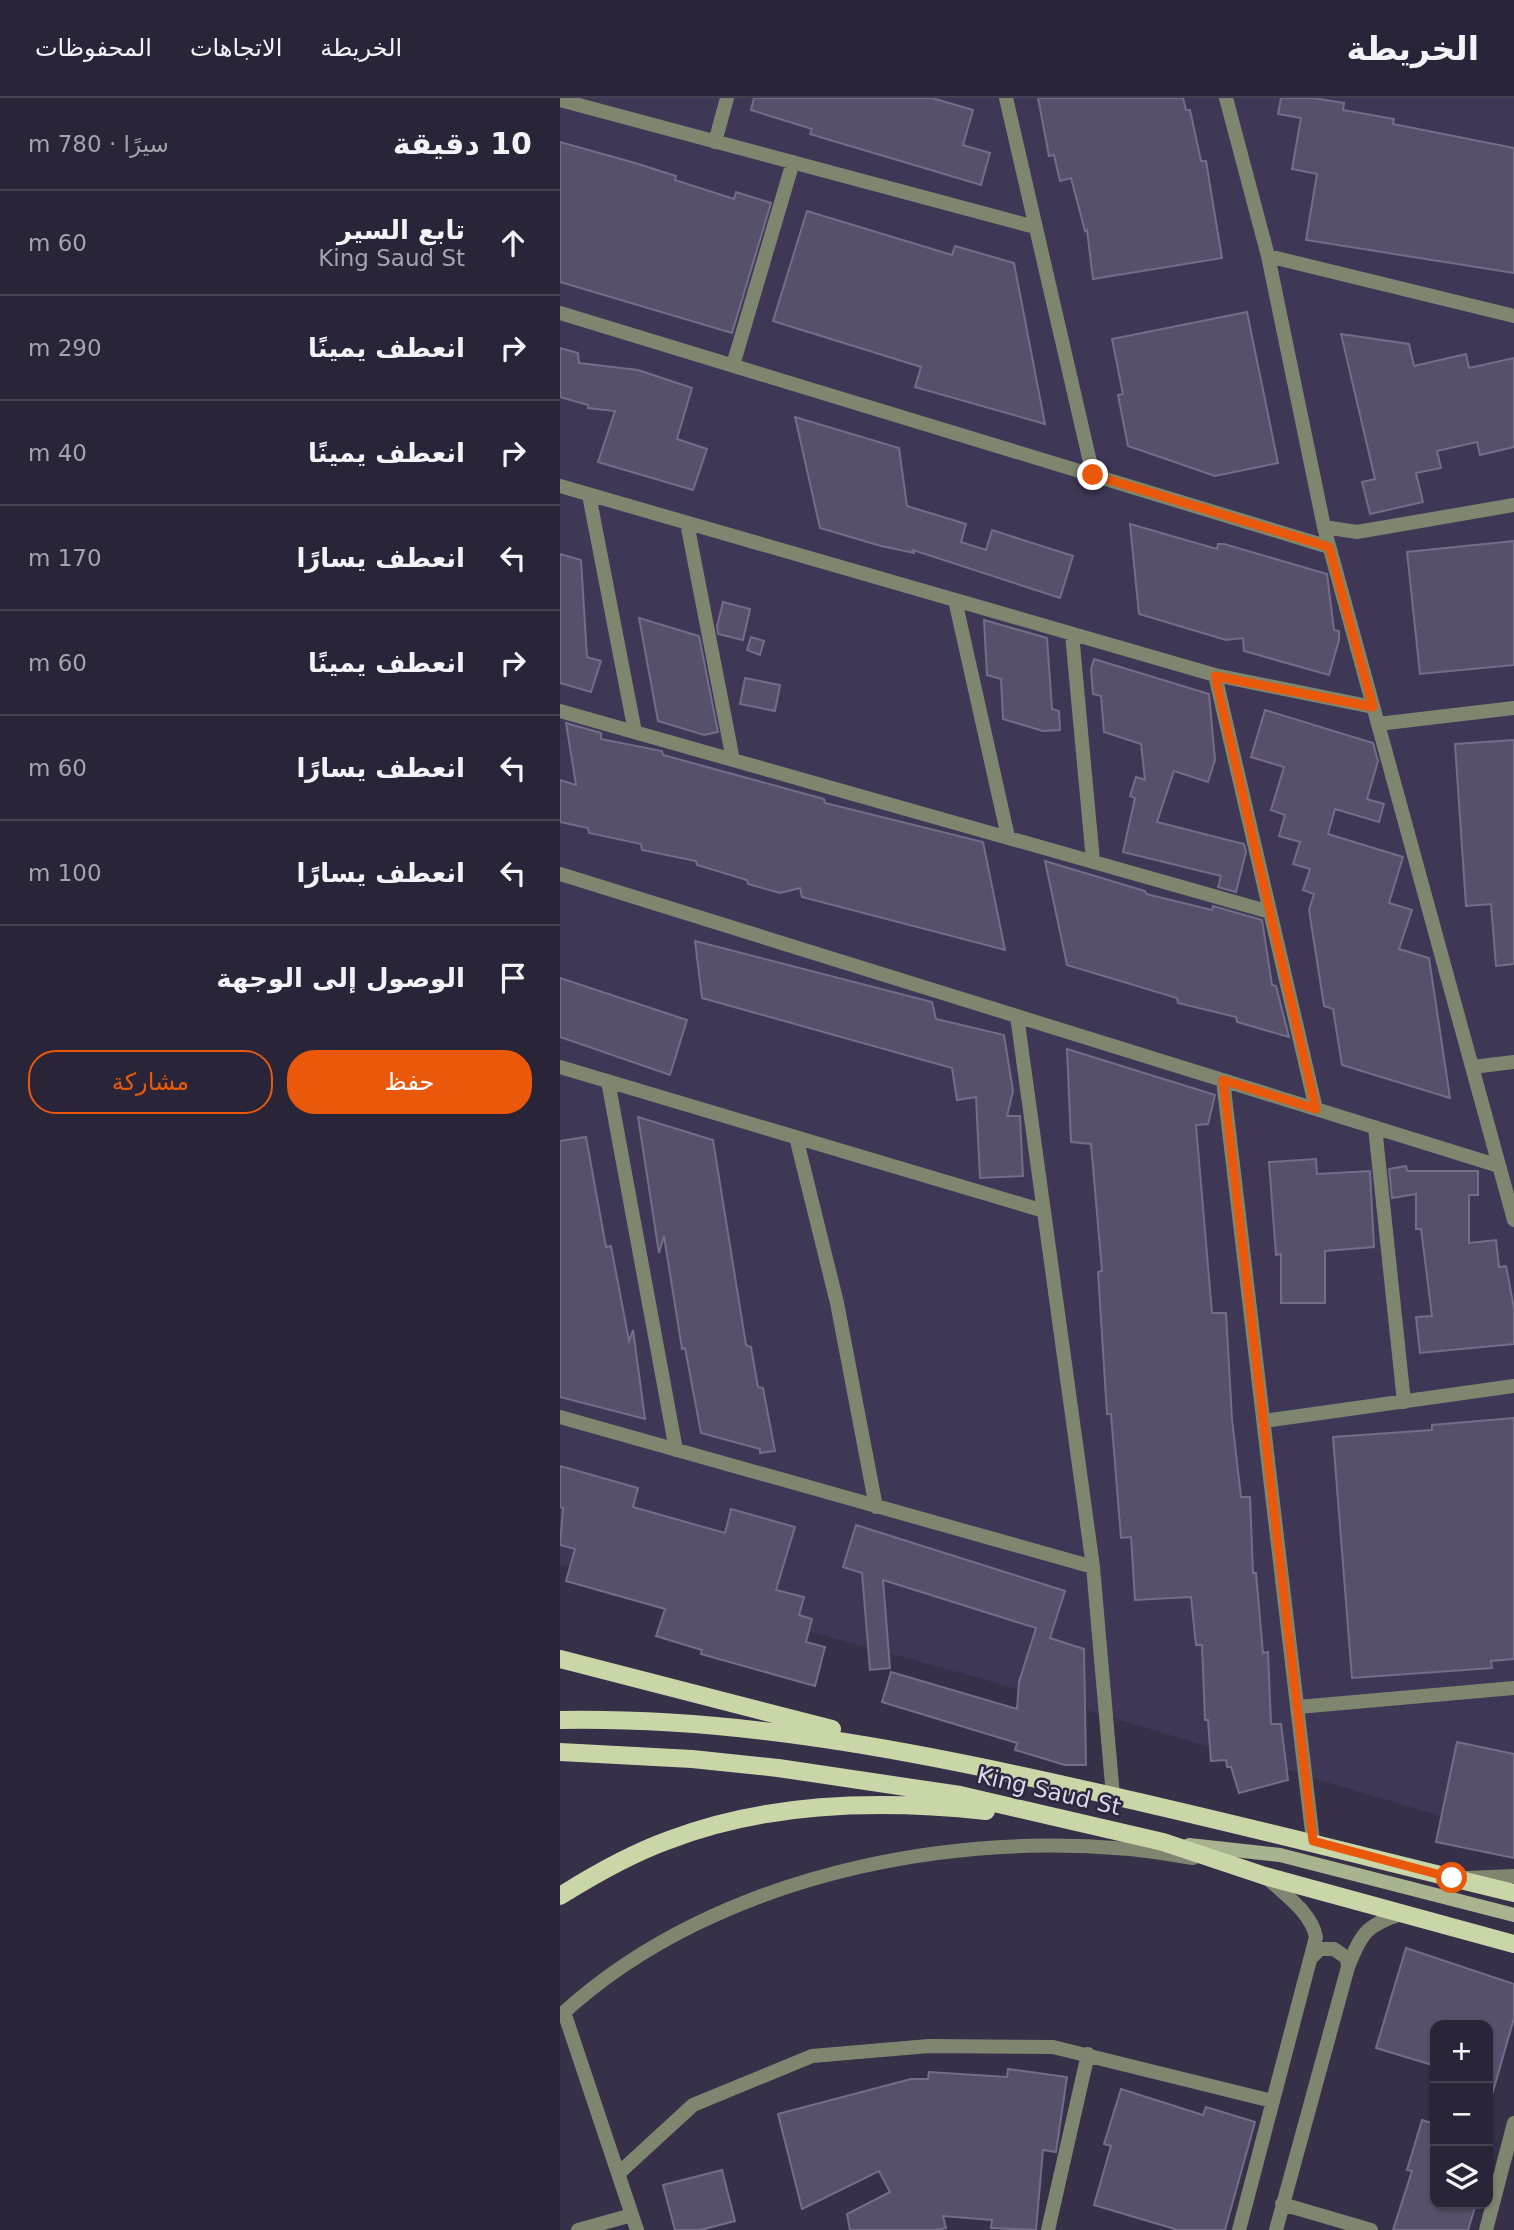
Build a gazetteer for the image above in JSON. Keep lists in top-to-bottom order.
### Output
{
  "streets": {
    "main road": ["King Saud St"]
  },
  "page": {
    "header": "الخريطة",
    "nav": ["الخريطة", "الاتجاهات", "المحفوظات"],
    "heading": ["10 دقيقة", "سيرًا · 780 m"],
    "list": [
      ["تابع السير", "King Saud St", "60 m"],
      ["انعطف يمينًا", "290 m"],
      ["انعطف يمينًا", "40 m"],
      ["انعطف يسارًا", "170 m"],
      ["انعطف يمينًا", "60 m"],
      ["انعطف يسارًا", "60 m"],
      ["انعطف يسارًا", "100 m"],
      "الوصول إلى الوجهة"
    ],
    "buttons": ["حفظ", "مشاركة"],
    "map_buttons": ["+", "−"]
  }
}
